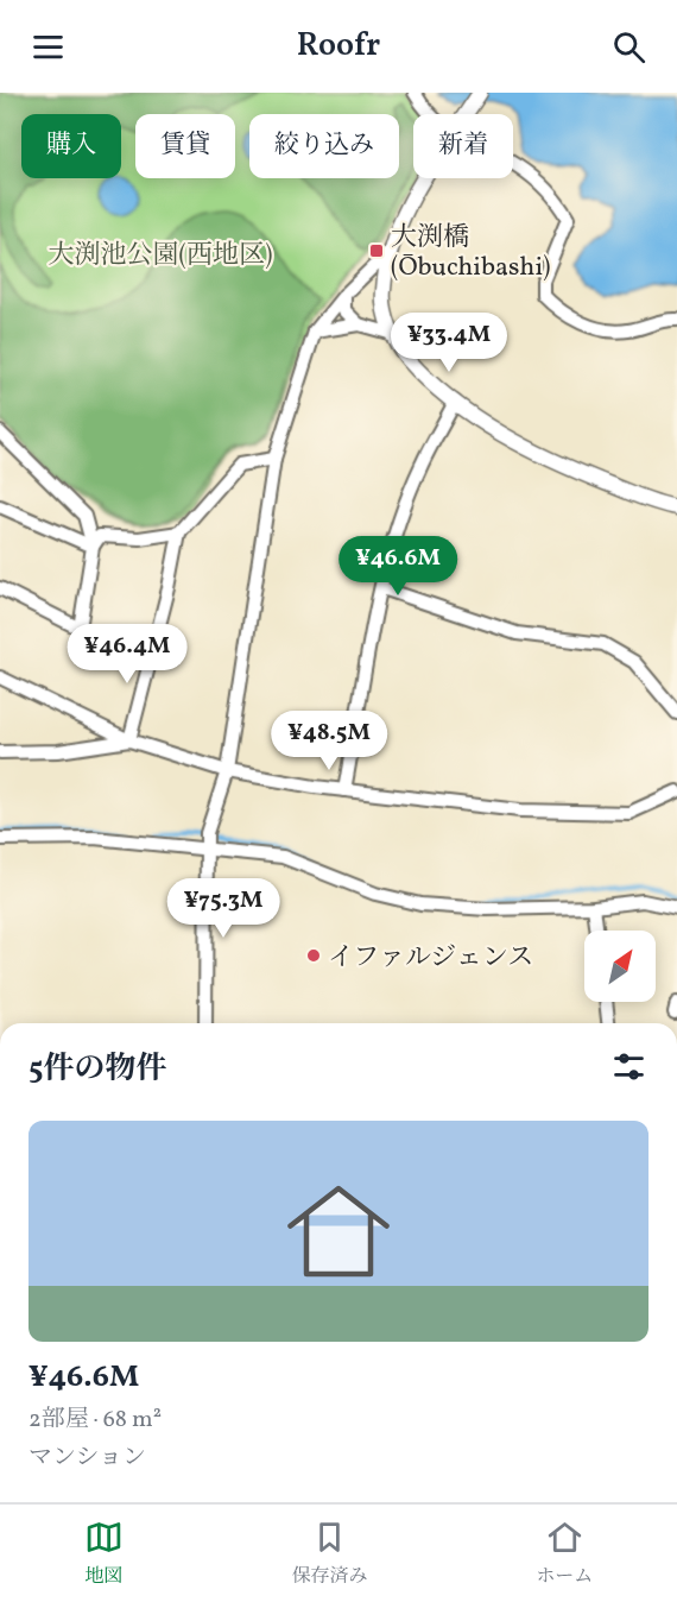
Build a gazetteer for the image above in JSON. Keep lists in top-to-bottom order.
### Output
{
  "parks": ["大渕池公園(西地区)"],
  "places": {
    "transit": ["大渕橋 (Ōbuchibashi)"],
    "other": ["イファルジェンス"]
  },
  "north": "top right",
  "page": {
    "header": "Roofr",
    "chip": [
      "購入",
      "賃貸",
      "絞り込み",
      "新着"
    ],
    "price": [
      "¥33.4M",
      "¥46.6M",
      "¥46.4M",
      "¥48.5M",
      "¥75.3M"
    ],
    "heading": "5件の物件",
    "list": [
      {
        "name": "¥46.6M",
        "note": "2部屋 · 68 m² · マンション"
      }
    ],
    "tabs": ["地図", "保存済み", "ホーム"]
  }
}
